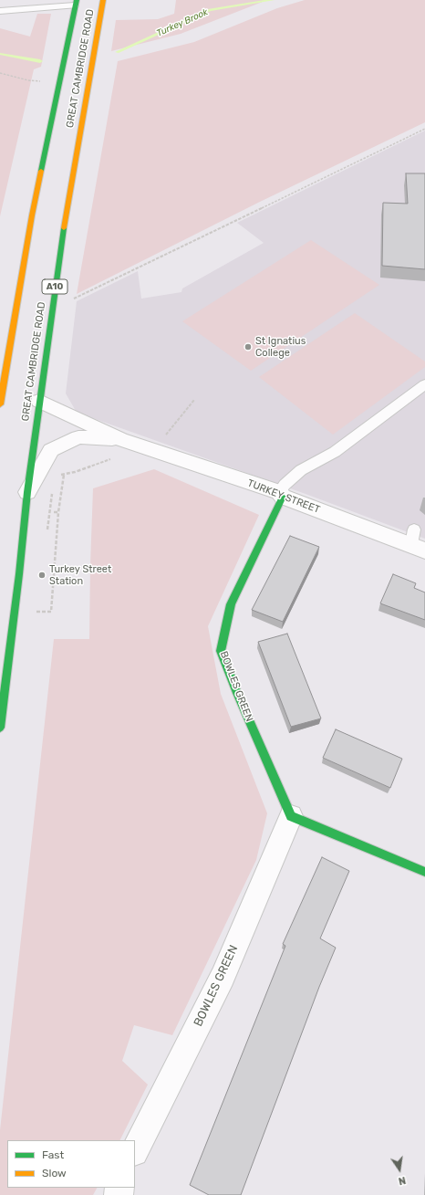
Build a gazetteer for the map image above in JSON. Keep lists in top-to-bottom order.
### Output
{
  "streets": {
    "main road": ["GREAT CAMBRIDGE ROAD", "A10", "BOWLES GREEN"],
    "street": ["TURKEY STREET"]
  },
  "crossings": [
    ["GREAT CAMBRIDGE ROAD", "TURKEY STREET"],
    ["TURKEY STREET", "BOWLES GREEN"]
  ],
  "water": ["Turkey Brook"],
  "places": ["St Ignatius College", "Turkey Street Station"],
  "legend": ["Fast", "Slow"],
  "north": "bottom"
}
